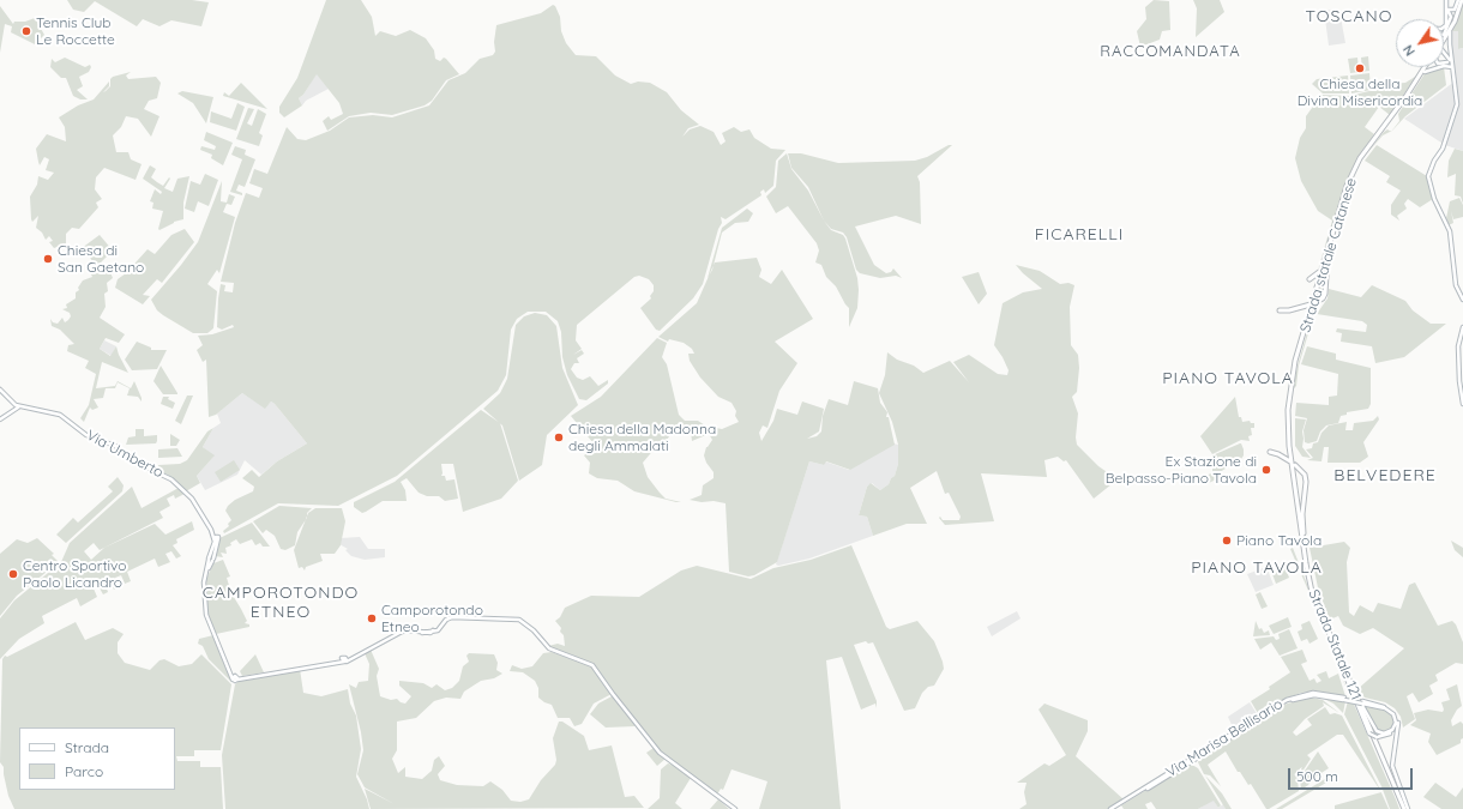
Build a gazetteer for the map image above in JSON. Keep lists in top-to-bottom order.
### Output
{
  "streets": {
    "main road": [
      "Strada statale Catanese",
      "Via Umberto",
      "Strada Statale 121",
      "Via Marisa Bellisario"
    ]
  },
  "crossings": [
    ["Strada statale Catanese", "Strada Statale 121"]
  ],
  "districts": [
    "TOSCANO",
    "RACCOMANDATA",
    "FICARELLI",
    "PIANO TAVOLA",
    "BELVEDERE",
    "PIANO TAVOLA",
    "CAMPOROTONDO ETNEO"
  ],
  "places": [
    "Tennis Club Le Roccette",
    "Chiesa della Divina Misericordia",
    "Chiesa di San Gaetano",
    "Chiesa della Madonna degli Ammalati",
    "Ex Stazione di Belpasso-Piano Tavola",
    "Piano Tavola",
    "Centro Sportivo Paolo Licandro",
    "Camporotondo Etneo"
  ],
  "legend": ["Strada", "Parco"],
  "scale_bar": "500 m",
  "north": "bottom left"
}
